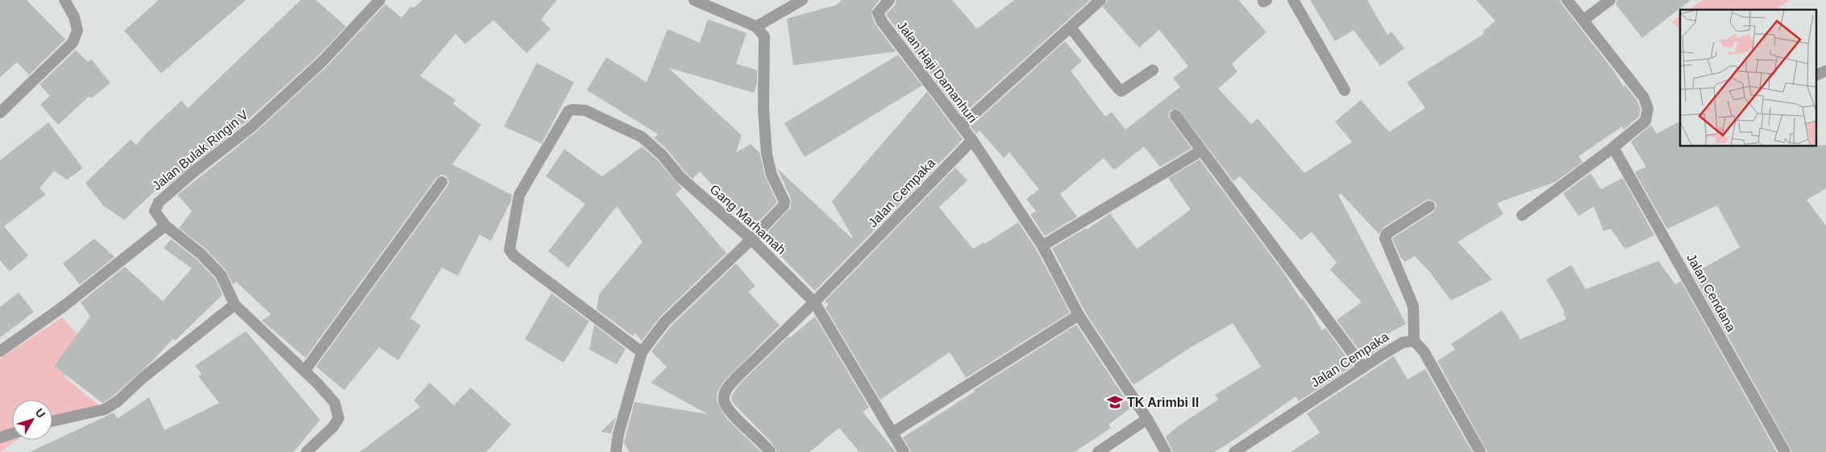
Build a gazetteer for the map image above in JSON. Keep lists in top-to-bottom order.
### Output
{
  "streets": {
    "street": [
      "Jalan Haji Damanhuri",
      "Jalan Bulak Ringin V",
      "Jalan Cempaka",
      "Gang Marhamah",
      "Jalan Cendana"
    ]
  },
  "crossings": [
    ["Jalan Haji Damanhuri", "Jalan Cempaka"],
    ["Jalan Cempaka", "Gang Marhamah"]
  ],
  "places": {
    "school or university": ["TK Arimbi II"]
  },
  "north": "top right"
}
